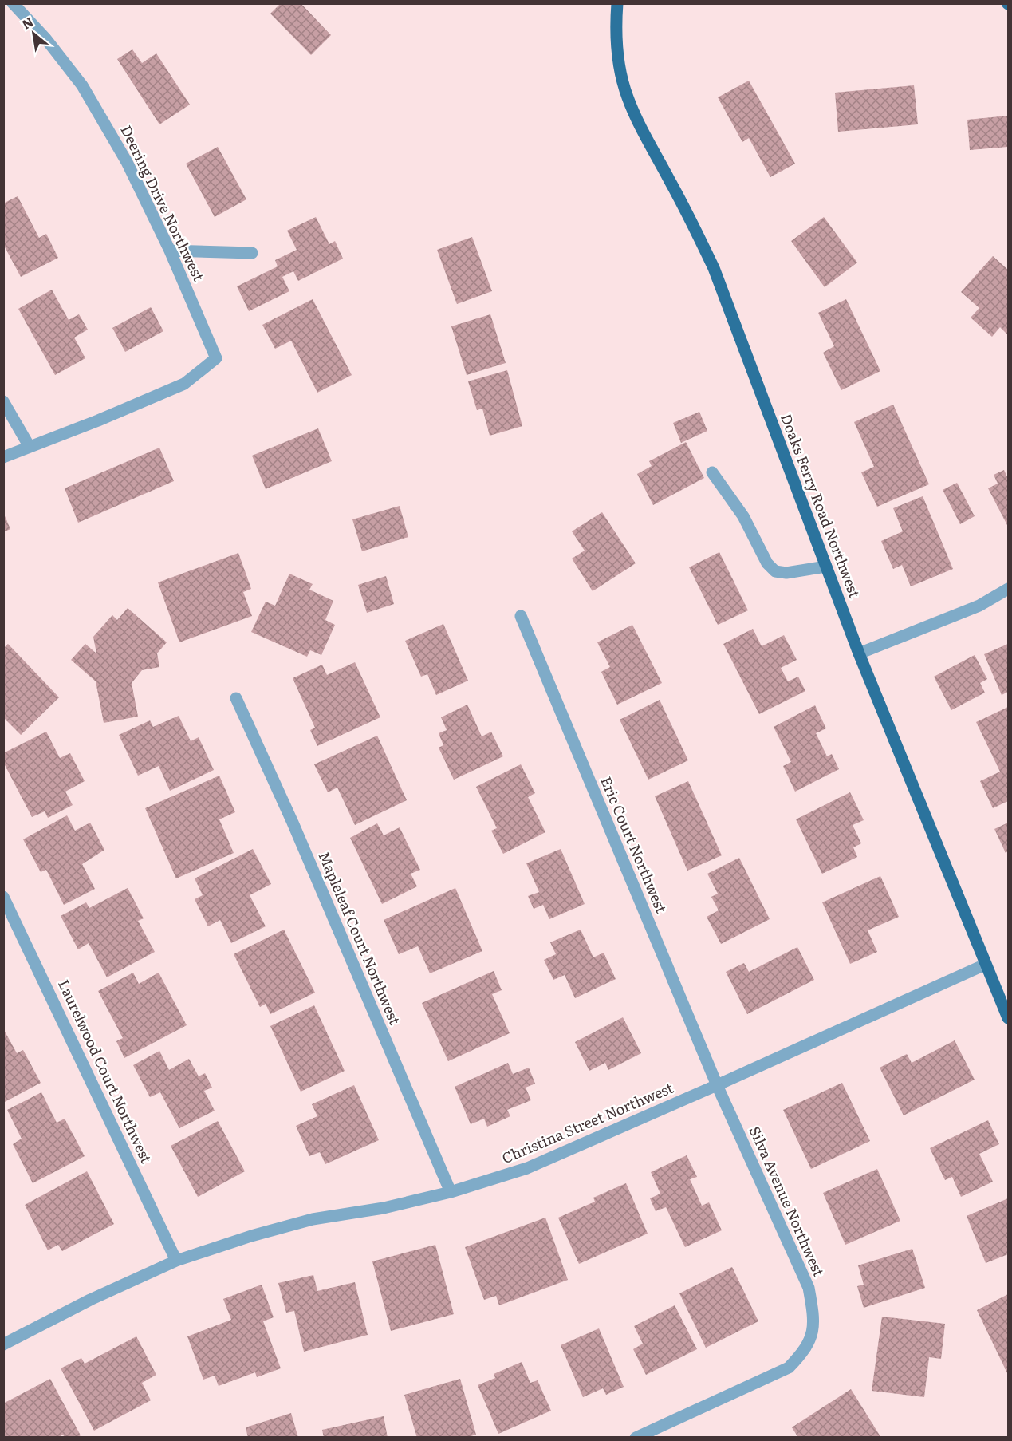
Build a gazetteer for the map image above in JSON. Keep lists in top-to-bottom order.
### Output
{
  "streets": {
    "main road": ["Doaks Ferry Road Northwest"],
    "street": [
      "Deering Drive Northwest",
      "Eric Court Northwest",
      "Mapleleaf Court Northwest",
      "Laurelwood Court Northwest",
      "Christina Street Northwest",
      "Silva Avenue Northwest"
    ]
  },
  "crossings": [
    ["Doaks Ferry Road Northwest", "Christina Street Northwest"],
    ["Eric Court Northwest", "Christina Street Northwest"],
    ["Eric Court Northwest", "Silva Avenue Northwest"],
    ["Mapleleaf Court Northwest", "Christina Street Northwest"],
    ["Laurelwood Court Northwest", "Christina Street Northwest"],
    ["Christina Street Northwest", "Silva Avenue Northwest"]
  ],
  "north": "top left"
}
